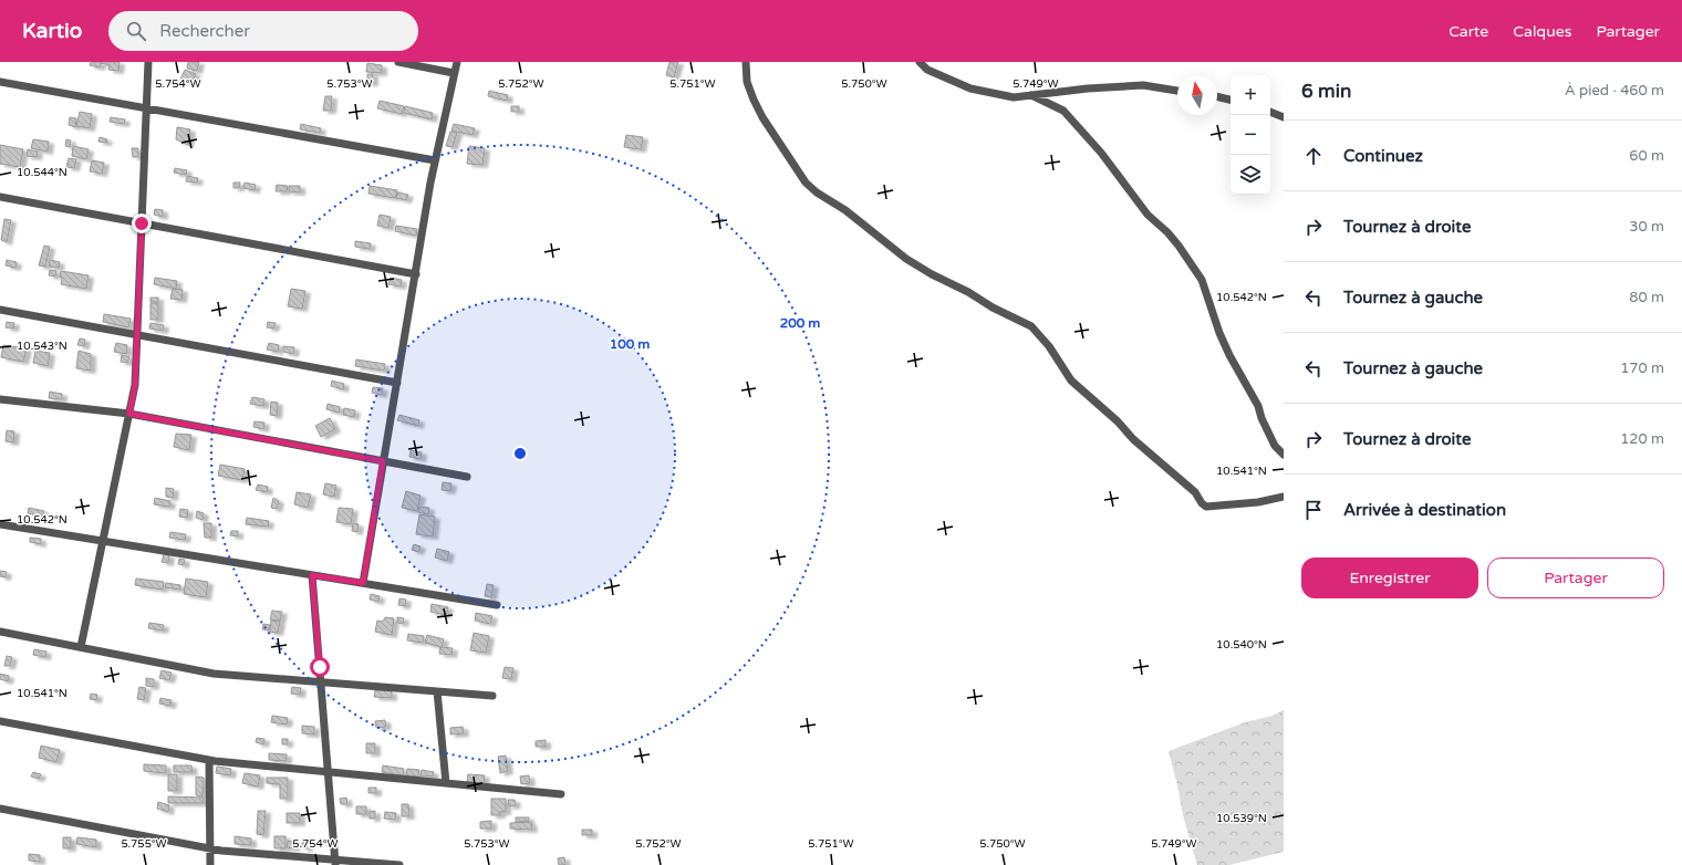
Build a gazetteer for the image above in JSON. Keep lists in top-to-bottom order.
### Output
{
  "north": "top",
  "page": {
    "header": "Kartio",
    "search": "Rechercher",
    "nav": ["Carte", "Calques", "Partager"],
    "heading": ["6 min", "À pied · 460 m"],
    "map_buttons": ["+", "−"],
    "list": [
      ["Continuez", "60 m"],
      ["Tournez à droite", "30 m"],
      ["Tournez à gauche", "80 m"],
      ["Tournez à gauche", "170 m"],
      ["Tournez à droite", "120 m"],
      "Arrivée à destination"
    ],
    "buttons": ["Enregistrer", "Partager"]
  },
  "coordinates": [
    "5.754°W",
    "5.753°W",
    "5.752°W",
    "5.751°W",
    "5.750°W",
    "5.749°W",
    "10.544°N",
    "10.542°N",
    "10.543°N",
    "10.541°N",
    "10.540°N",
    "10.539°N",
    "5.755°W"
  ],
  "rings": ["200 m", "100 m"]
}
